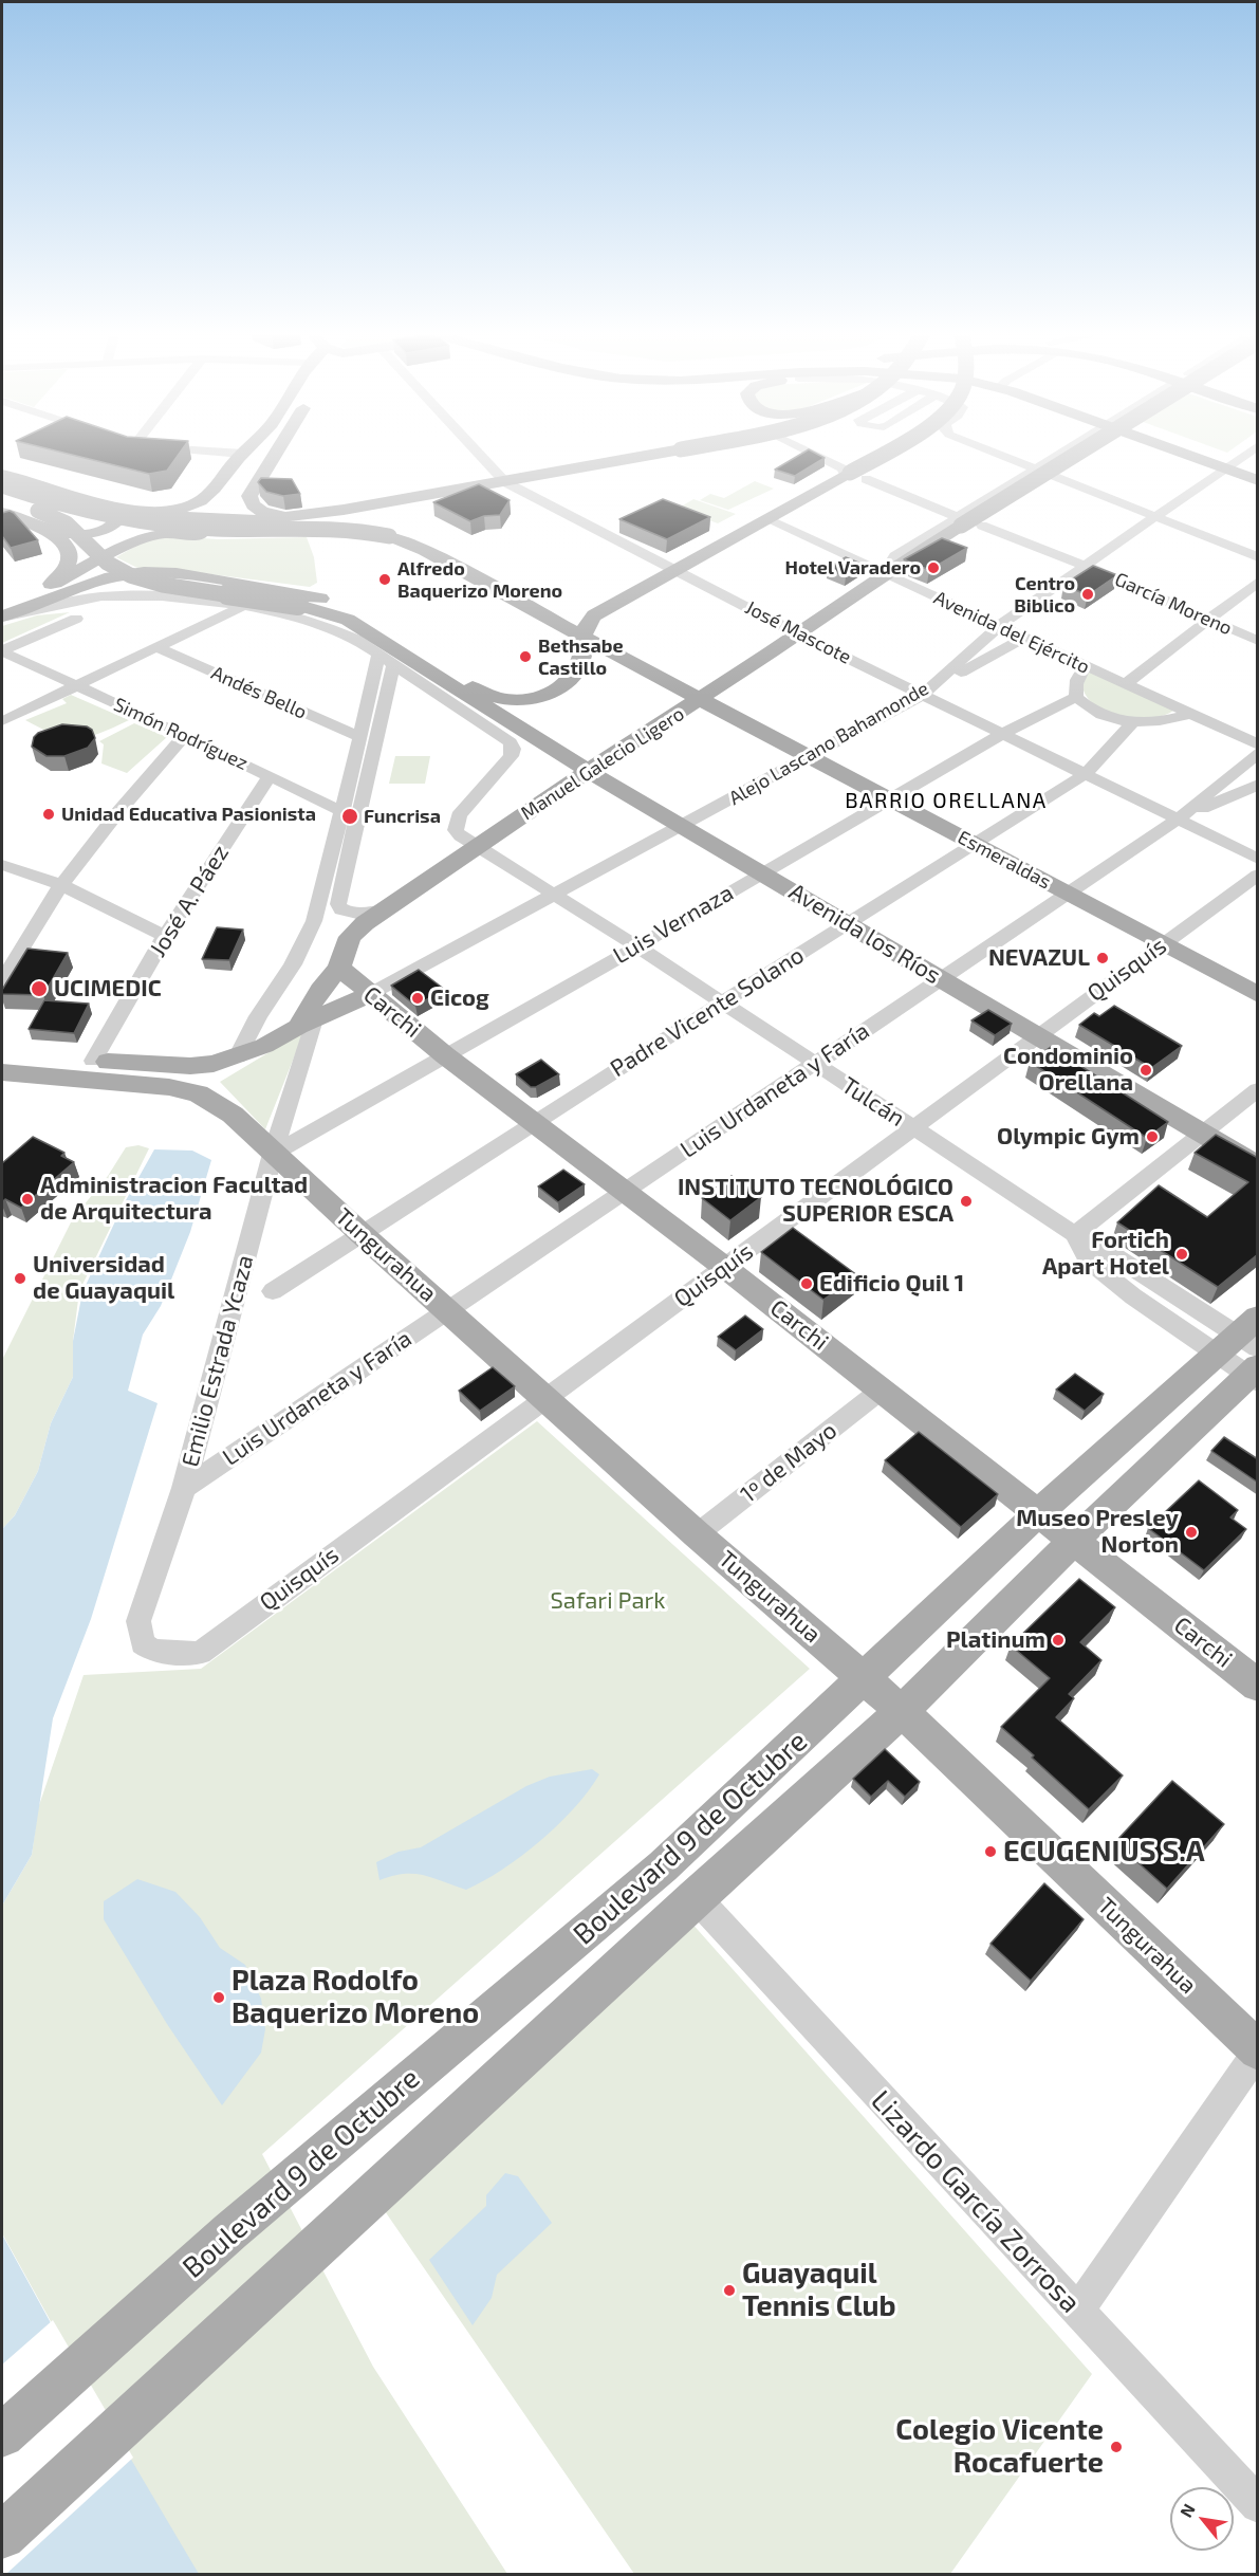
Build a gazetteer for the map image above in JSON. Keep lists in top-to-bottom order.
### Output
{
  "streets": {
    "main road": [
      "Manuel Galecio Ligero",
      "Esmeraldas",
      "Avenida los Ríos",
      "Carchi",
      "Tungurahua",
      "Boulevard 9 de Octubre"
    ],
    "street": [
      "García Moreno",
      "José Mascote",
      "Avenida del Ejército",
      "Andés Bello",
      "Simón Rodríguez",
      "Alejo Lascano Bahamonde",
      "José A. Páez",
      "Luis Vernaza",
      "Quisquís",
      "Padre Vicente Solano",
      "Luis Urdaneta y Faría",
      "Tulcán",
      "Emilio Estrada Ycaza",
      "1º de Mayo",
      "Lizardo García Zorrosa"
    ]
  },
  "crossings": [
    ["García Moreno", "Alejo Lascano Bahamonde"],
    ["José Mascote", "Alejo Lascano Bahamonde"],
    ["José Mascote", "Manuel Galecio Ligero"],
    ["José Mascote", "Luis Vernaza"],
    ["José Mascote", "Padre Vicente Solano"],
    ["José Mascote", "Luis Urdaneta y Faría"],
    ["Avenida del Ejército", "Alejo Lascano Bahamonde"],
    ["Avenida del Ejército", "Manuel Galecio Ligero"],
    ["Simón Rodríguez", "José A. Páez"],
    ["Alejo Lascano Bahamonde", "Esmeraldas"],
    ["Alejo Lascano Bahamonde", "Avenida los Ríos"],
    ["Alejo Lascano Bahamonde", "Carchi"],
    ["Alejo Lascano Bahamonde", "Tulcán"],
    ["Manuel Galecio Ligero", "Esmeraldas"],
    ["Manuel Galecio Ligero", "Avenida los Ríos"],
    ["Manuel Galecio Ligero", "Carchi"],
    ["Manuel Galecio Ligero", "Tulcán"],
    ["Esmeraldas", "Luis Vernaza"],
    ["Esmeraldas", "Quisquís"],
    ["Esmeraldas", "Padre Vicente Solano"],
    ["Esmeraldas", "Luis Urdaneta y Faría"],
    ["Luis Vernaza", "Avenida los Ríos"],
    ["Luis Vernaza", "Carchi"],
    ["Luis Vernaza", "Tulcán"],
    ["Luis Vernaza", "Tungurahua"],
    ["Luis Vernaza", "Emilio Estrada Ycaza"],
    ["Avenida los Ríos", "Quisquís"],
    ["Avenida los Ríos", "Padre Vicente Solano"],
    ["Avenida los Ríos", "Luis Urdaneta y Faría"],
    ["Quisquís", "Carchi"],
    ["Quisquís", "Tulcán"],
    ["Quisquís", "Tungurahua"],
    ["Quisquís", "Emilio Estrada Ycaza"],
    ["Carchi", "Padre Vicente Solano"],
    ["Carchi", "Luis Urdaneta y Faría"],
    ["Carchi", "1º de Mayo"],
    ["Carchi", "Boulevard 9 de Octubre"],
    ["Padre Vicente Solano", "Tulcán"],
    ["Padre Vicente Solano", "Tungurahua"],
    ["Luis Urdaneta y Faría", "Tulcán"],
    ["Luis Urdaneta y Faría", "Tungurahua"],
    ["Luis Urdaneta y Faría", "Emilio Estrada Ycaza"],
    ["Tulcán", "Boulevard 9 de Octubre"],
    ["Tungurahua", "Emilio Estrada Ycaza"],
    ["Tungurahua", "1º de Mayo"],
    ["Tungurahua", "Boulevard 9 de Octubre"],
    ["Boulevard 9 de Octubre", "Lizardo García Zorrosa"]
  ],
  "districts": ["BARRIO ORELLANA"],
  "parks": ["Safari Park"],
  "places": [
    "Hotel Varadero",
    "Alfredo Baquerizo Moreno",
    "Centro Biblico",
    "Bethsabe Castillo",
    "Unidad Educativa Pasionista",
    "Funcrisa",
    "NEVAZUL",
    "UCIMEDIC",
    "Cicog",
    "Condominio Orellana",
    "Olympic Gym",
    "Administracion Facultad de Arquitectura",
    "INSTITUTO TECNOLÓGICO SUPERIOR ESCA",
    "Fortich Apart Hotel",
    "Universidad de Guayaquil",
    "Edificio Quil 1",
    "Museo Presley Norton",
    "Platinum",
    "ECUGENIUS S.A",
    "Plaza Rodolfo Baquerizo Moreno",
    "Guayaquil Tennis Club",
    "Colegio Vicente Rocafuerte"
  ],
  "north": "top left"
}
